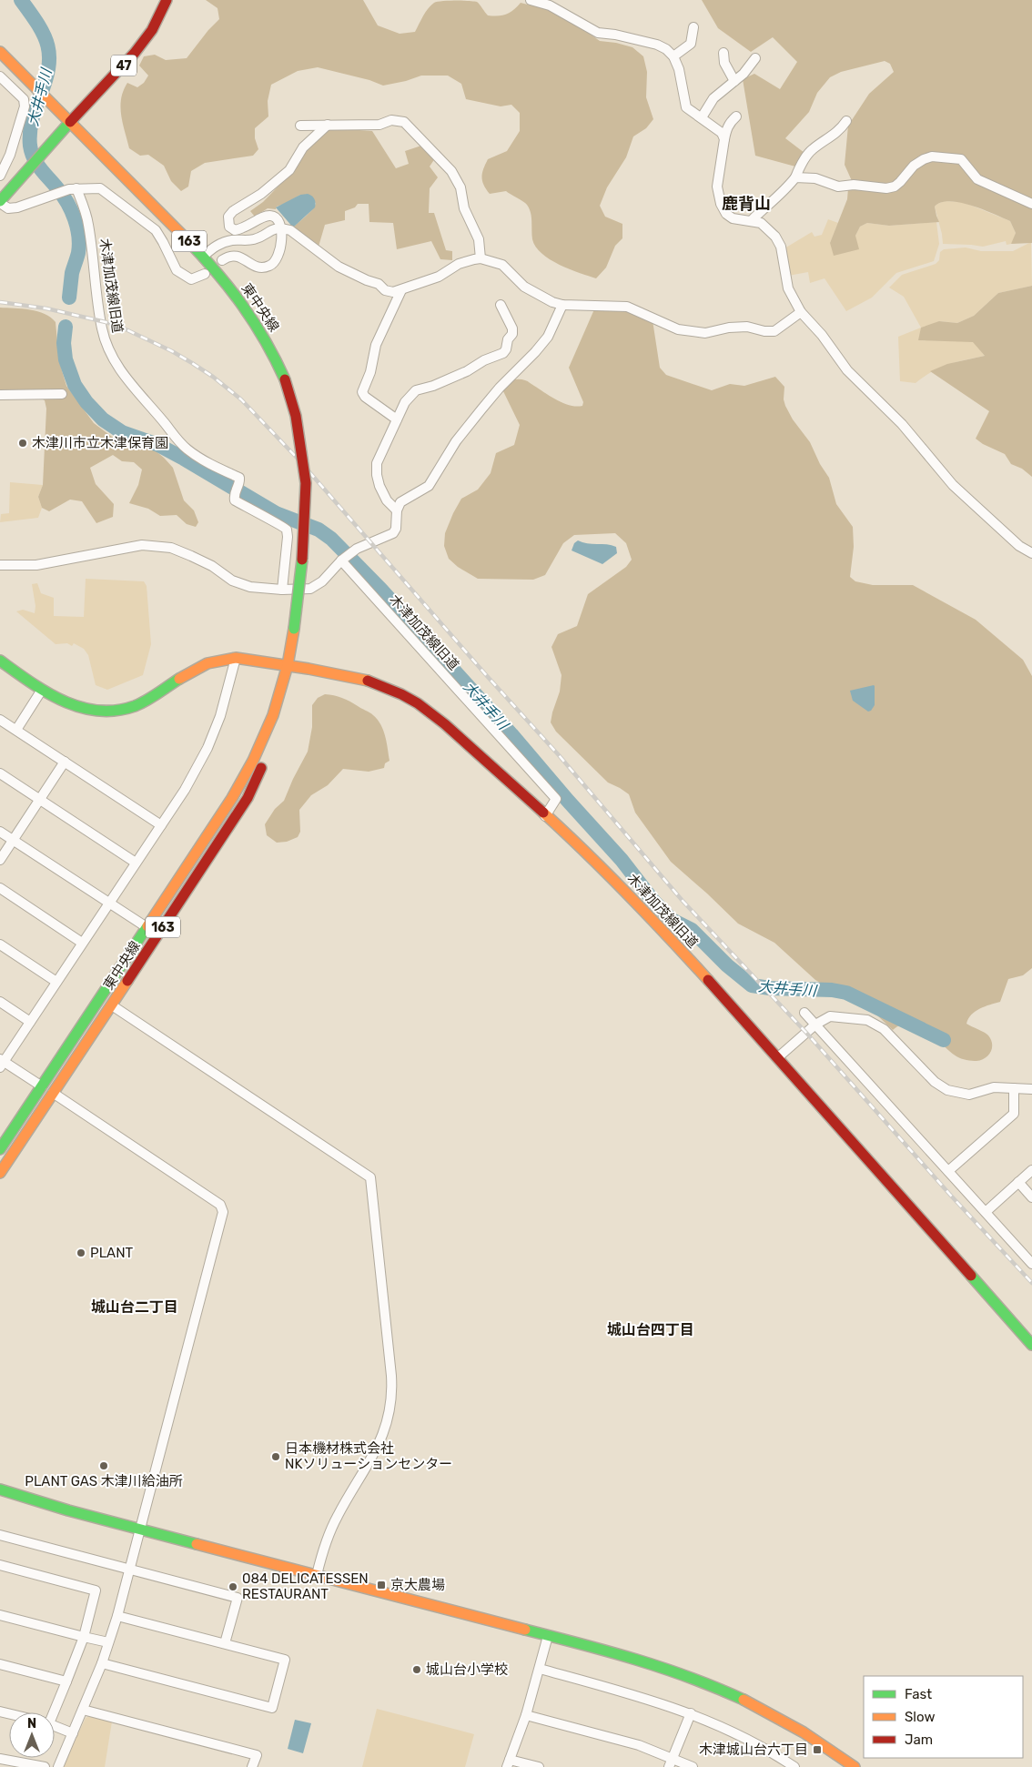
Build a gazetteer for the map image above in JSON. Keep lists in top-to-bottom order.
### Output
{
  "streets": {
    "main road": [
      "47",
      "163",
      "木津加茂線旧道",
      "東中央線"
    ]
  },
  "crossings": [
    ["47", "東中央線"]
  ],
  "districts": ["鹿背山", "城山台二丁目", "城山台四丁目"],
  "water": ["大井手川"],
  "places": {
    "other": [
      "木津川市立木津保育園",
      "PLANT",
      "日本機材株式会社 NKソリューションセンター",
      "PLANT GAS 木津川給油所",
      "084 DELICATESSEN RESTAURANT",
      "城山台小学校"
    ],
    "transit": ["京大農場", "木津城山台六丁目"]
  },
  "legend": ["Fast", "Slow", "Jam"],
  "north": "top"
}
